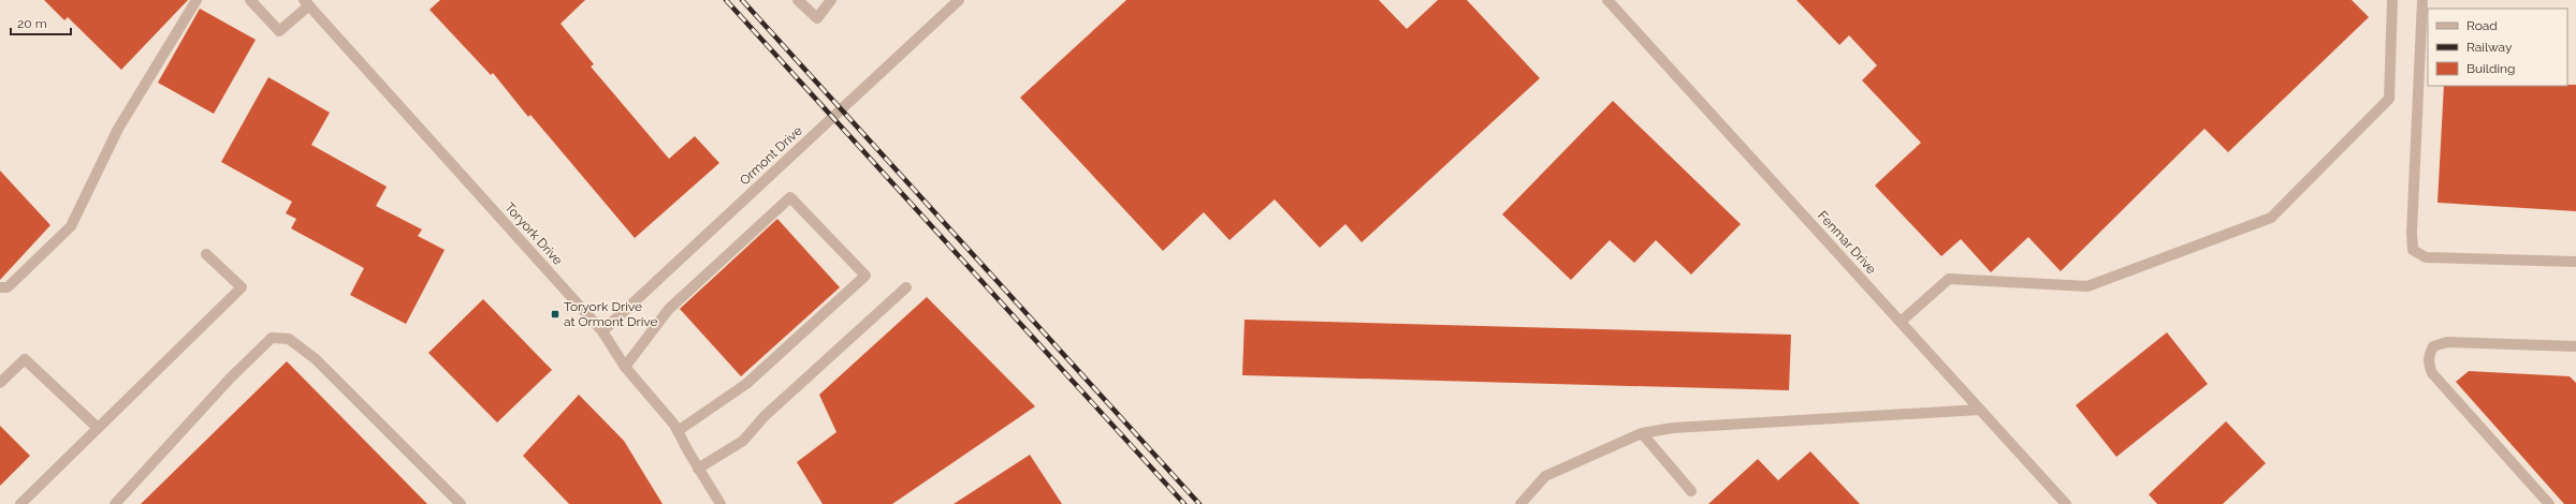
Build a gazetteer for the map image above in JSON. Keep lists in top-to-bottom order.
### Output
{
  "streets": {
    "street": ["Ormont Drive", "Toryork Drive", "Fenmar Drive"]
  },
  "crossings": [
    ["Ormont Drive", "Toryork Drive"]
  ],
  "places": {
    "transit": ["Toryork Drive at Ormont Drive"]
  },
  "legend": ["Road", "Railway", "Building"],
  "scale_bar": "20 m"
}
